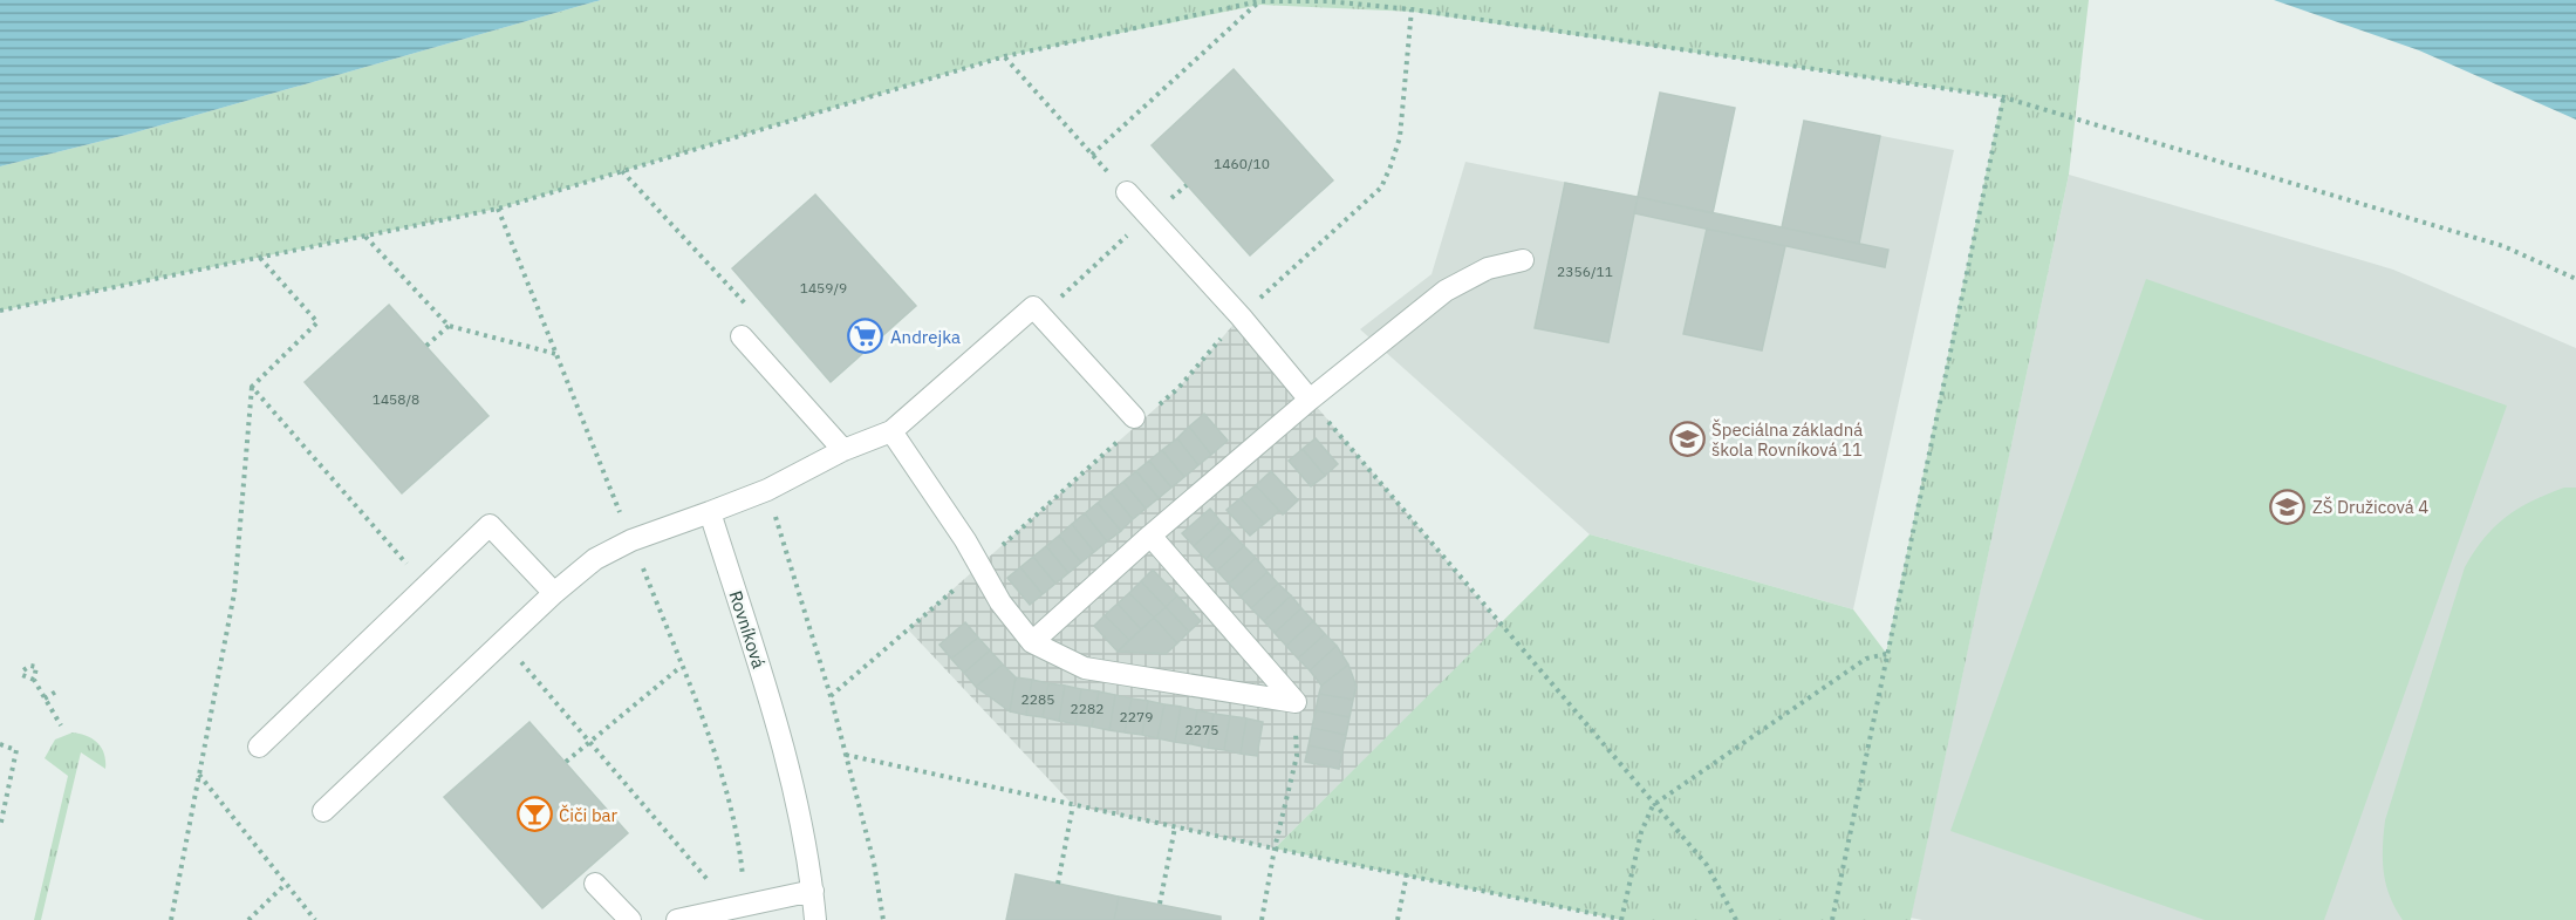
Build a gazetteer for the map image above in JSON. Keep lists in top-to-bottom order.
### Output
{
  "streets": {
    "street": ["Rovníková"]
  },
  "places": {
    "supermarket": ["Andrejka"],
    "school or university": ["Špeciálna základná škola Rovníková 11", "ZŠ Družicová 4"],
    "bar": ["Čiči bar"]
  },
  "house_numbers": [
    "1460/10",
    "2356/11",
    "1459/9",
    "1458/8",
    "2285",
    "2282",
    "2279",
    "2275"
  ]
}
